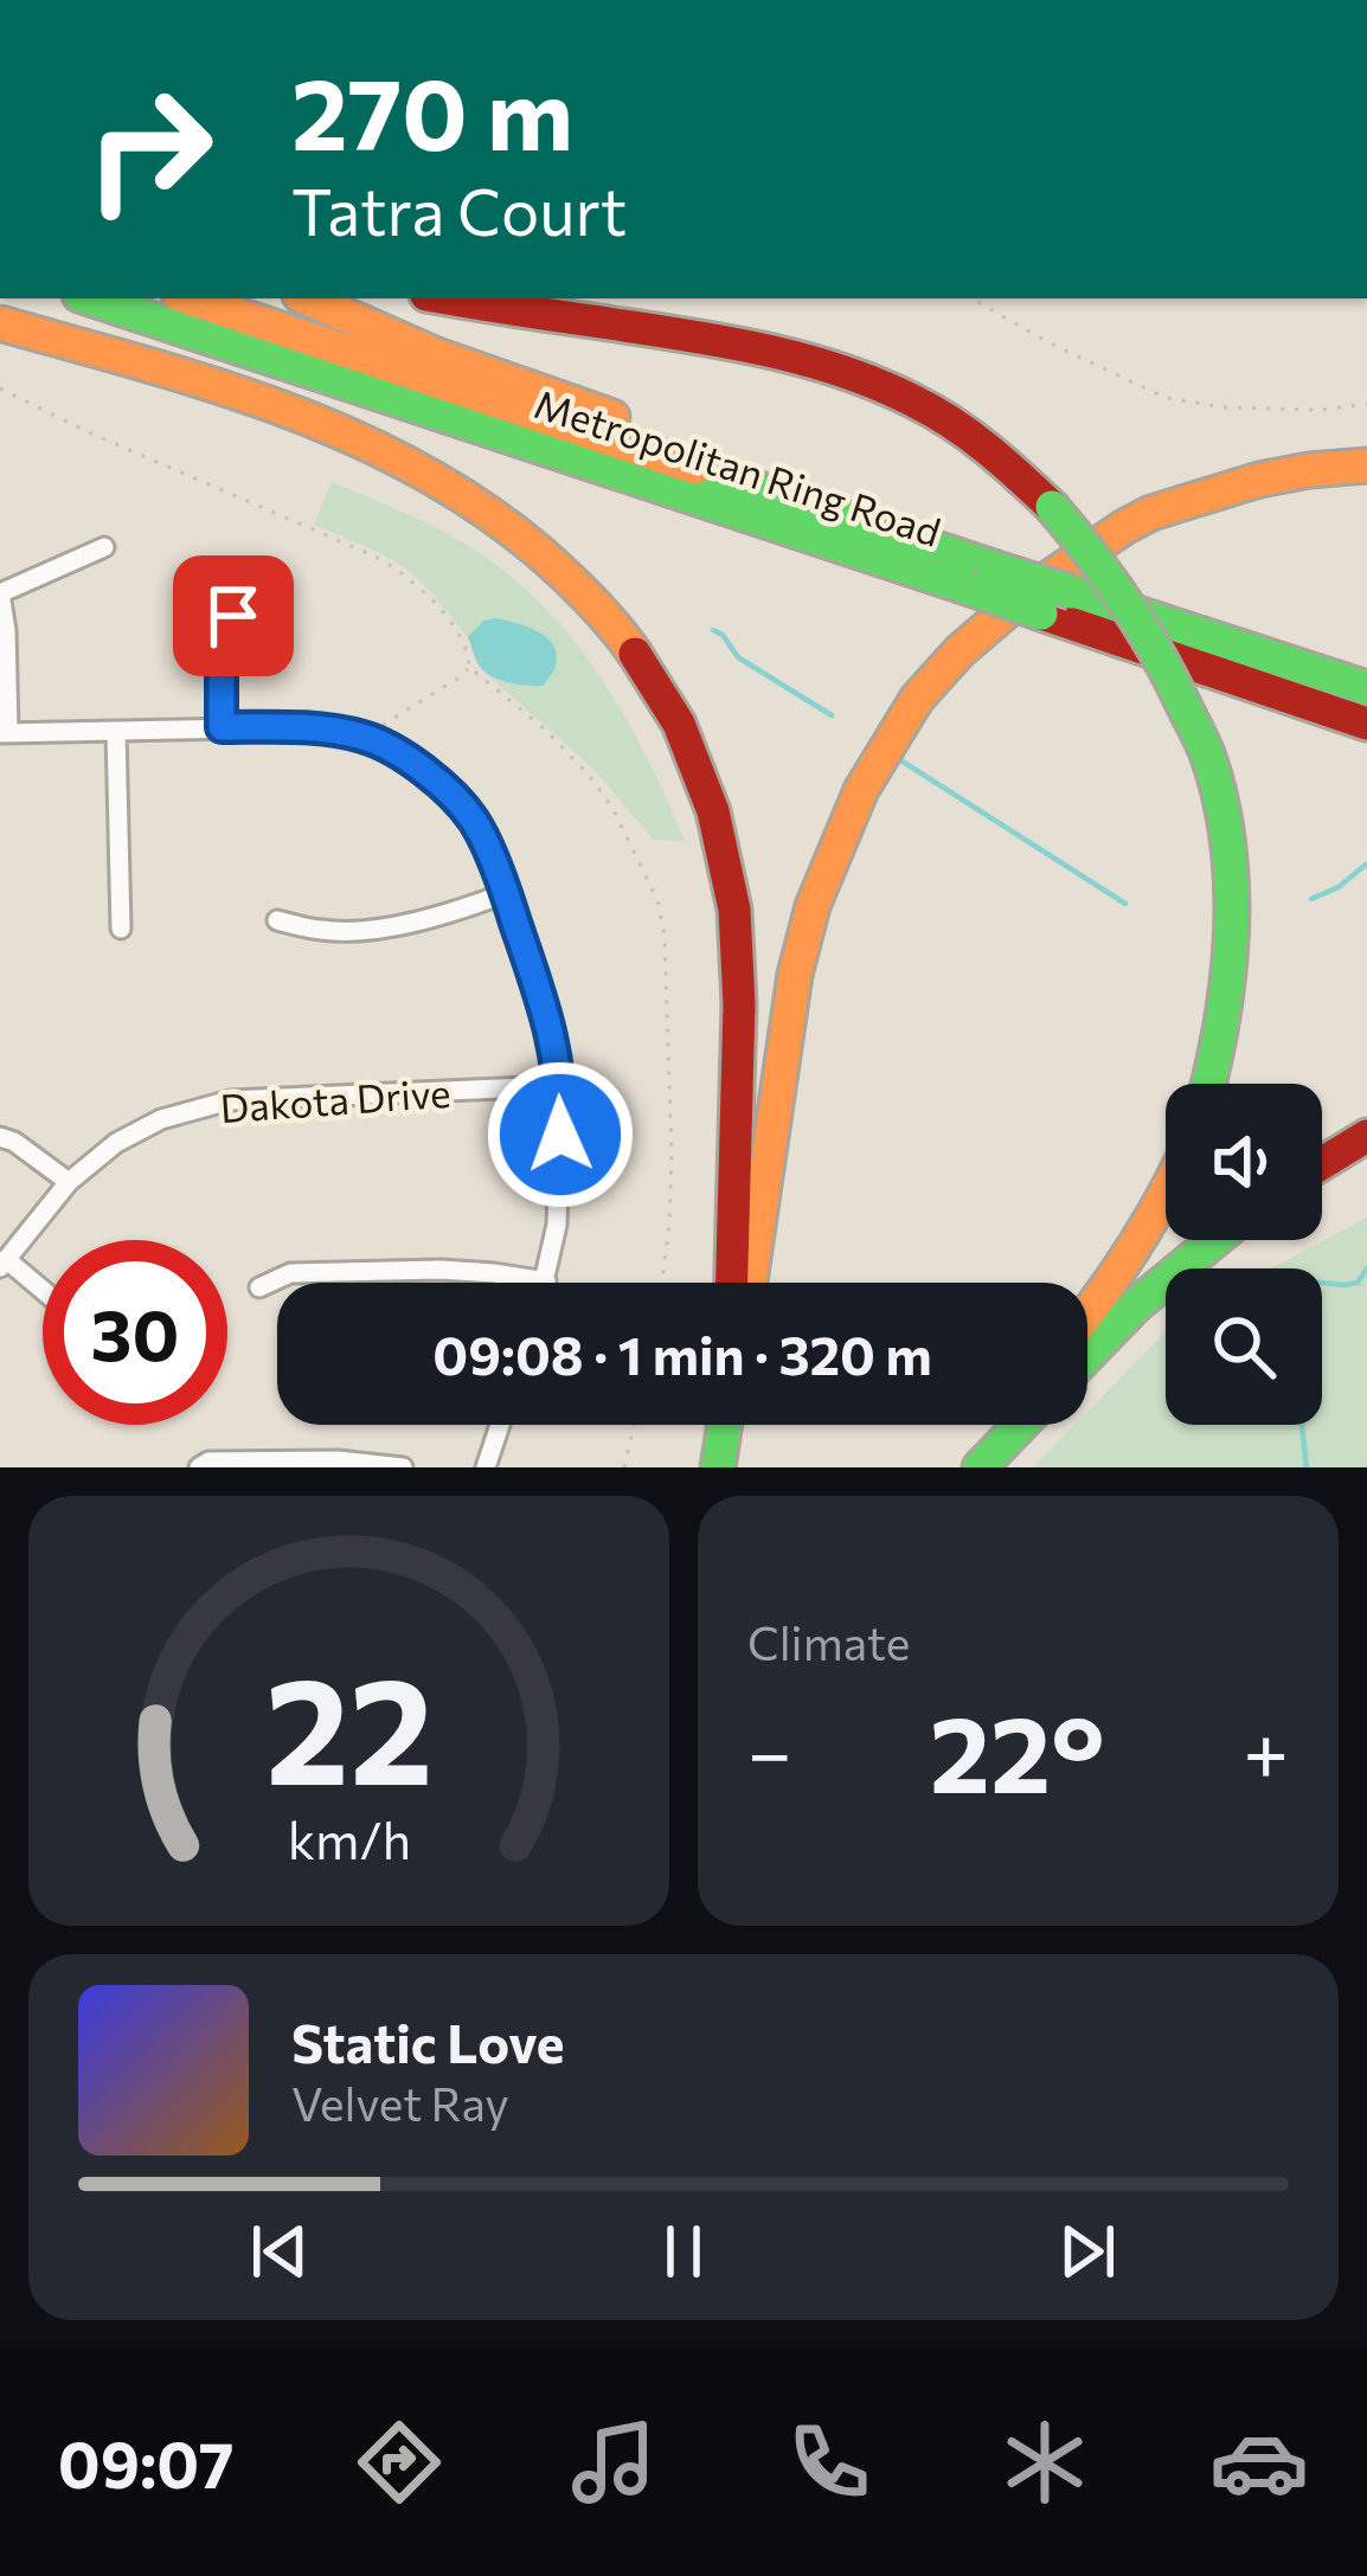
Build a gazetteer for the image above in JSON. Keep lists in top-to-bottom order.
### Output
{
  "streets": {
    "highway": ["Metropolitan Ring Road"],
    "street": ["Dakota Drive"]
  },
  "page": {
    "turn": ["270 m", "Tatra Court"],
    "limit": "30",
    "trip": "09:08 · 1 min · 320 m",
    "tile": "Climate",
    "heat": ["−", "22°", "+"],
    "song": ["Static Love", "Velvet Ray"],
    "tabs": "09:07",
    "gauge": ["22", "km/h"]
  }
}
